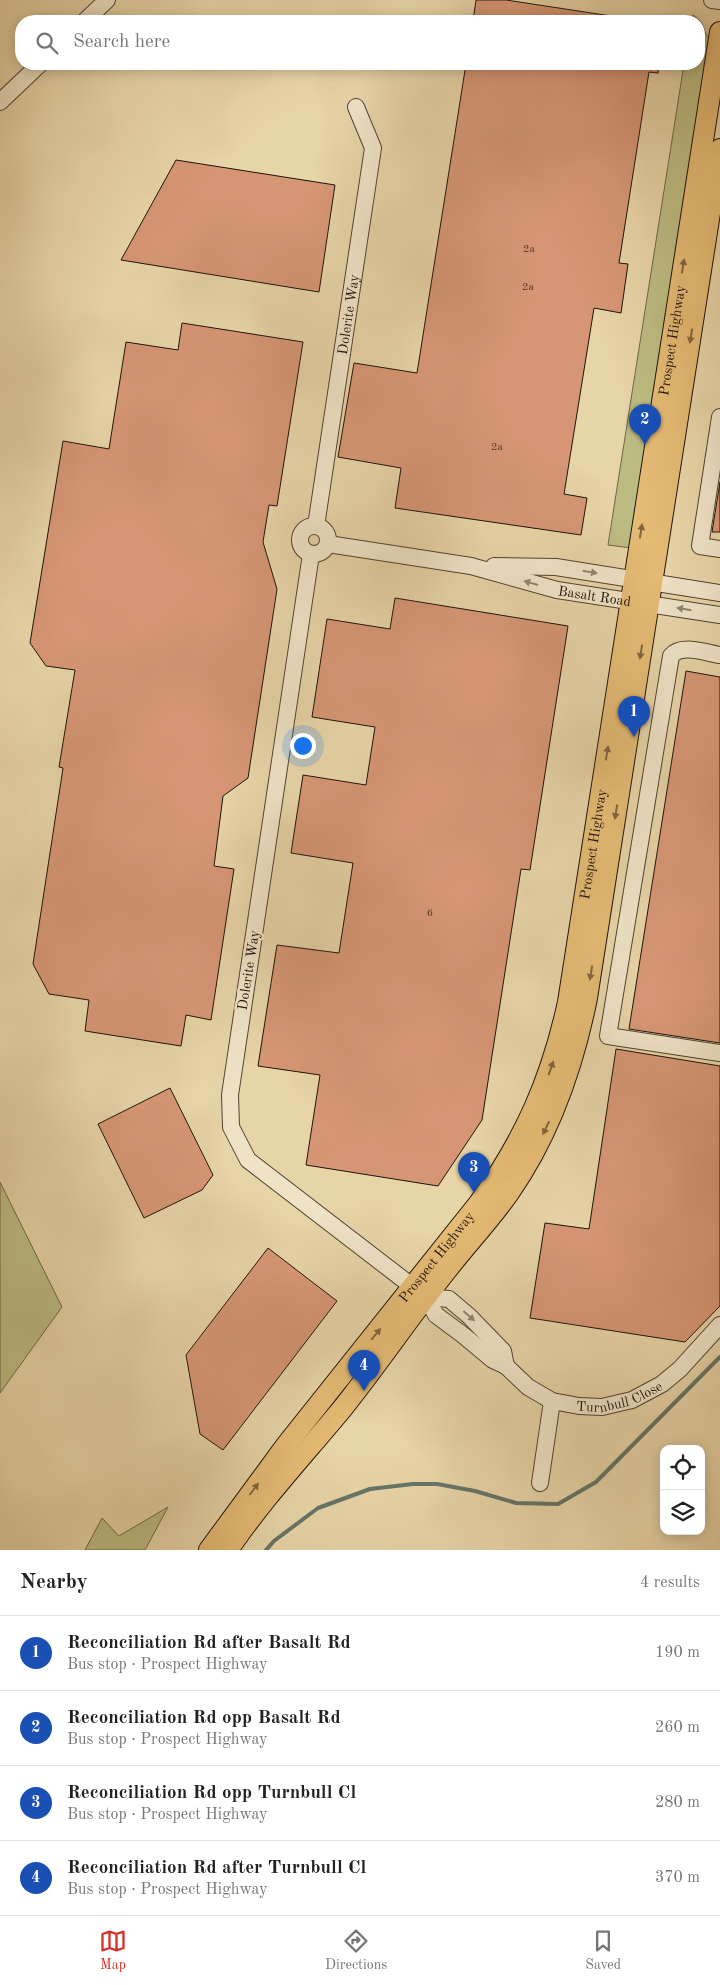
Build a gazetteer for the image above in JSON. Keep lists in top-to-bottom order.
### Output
{
  "streets": {
    "main road": ["Prospect Highway"],
    "street": ["Dolerite Way", "Basalt Road", "Turnbull Close"]
  },
  "crossings": [
    ["Dolerite Way", "Prospect Highway"],
    ["Dolerite Way", "Basalt Road"],
    ["Dolerite Way", "Turnbull Close"],
    ["Prospect Highway", "Basalt Road"],
    ["Prospect Highway", "Turnbull Close"]
  ],
  "house_numbers": [
    "2a",
    "2a",
    "2a",
    "6"
  ],
  "page": {
    "search": "Search here",
    "pins": [
      "2",
      "1",
      "3",
      "4"
    ],
    "heading": ["Nearby", "4 results"],
    "list": [
      {
        "mark": "1",
        "name": "Reconciliation Rd after Basalt Rd",
        "note": "Bus stop · Prospect Highway",
        "value": "190 m"
      },
      {
        "mark": "2",
        "name": "Reconciliation Rd opp Basalt Rd",
        "note": "Bus stop · Prospect Highway",
        "value": "260 m"
      },
      {
        "mark": "3",
        "name": "Reconciliation Rd opp Turnbull Cl",
        "note": "Bus stop · Prospect Highway",
        "value": "280 m"
      },
      {
        "mark": "4",
        "name": "Reconciliation Rd after Turnbull Cl",
        "note": "Bus stop · Prospect Highway",
        "value": "370 m"
      }
    ],
    "nav": ["Map", "Directions", "Saved"]
  }
}
